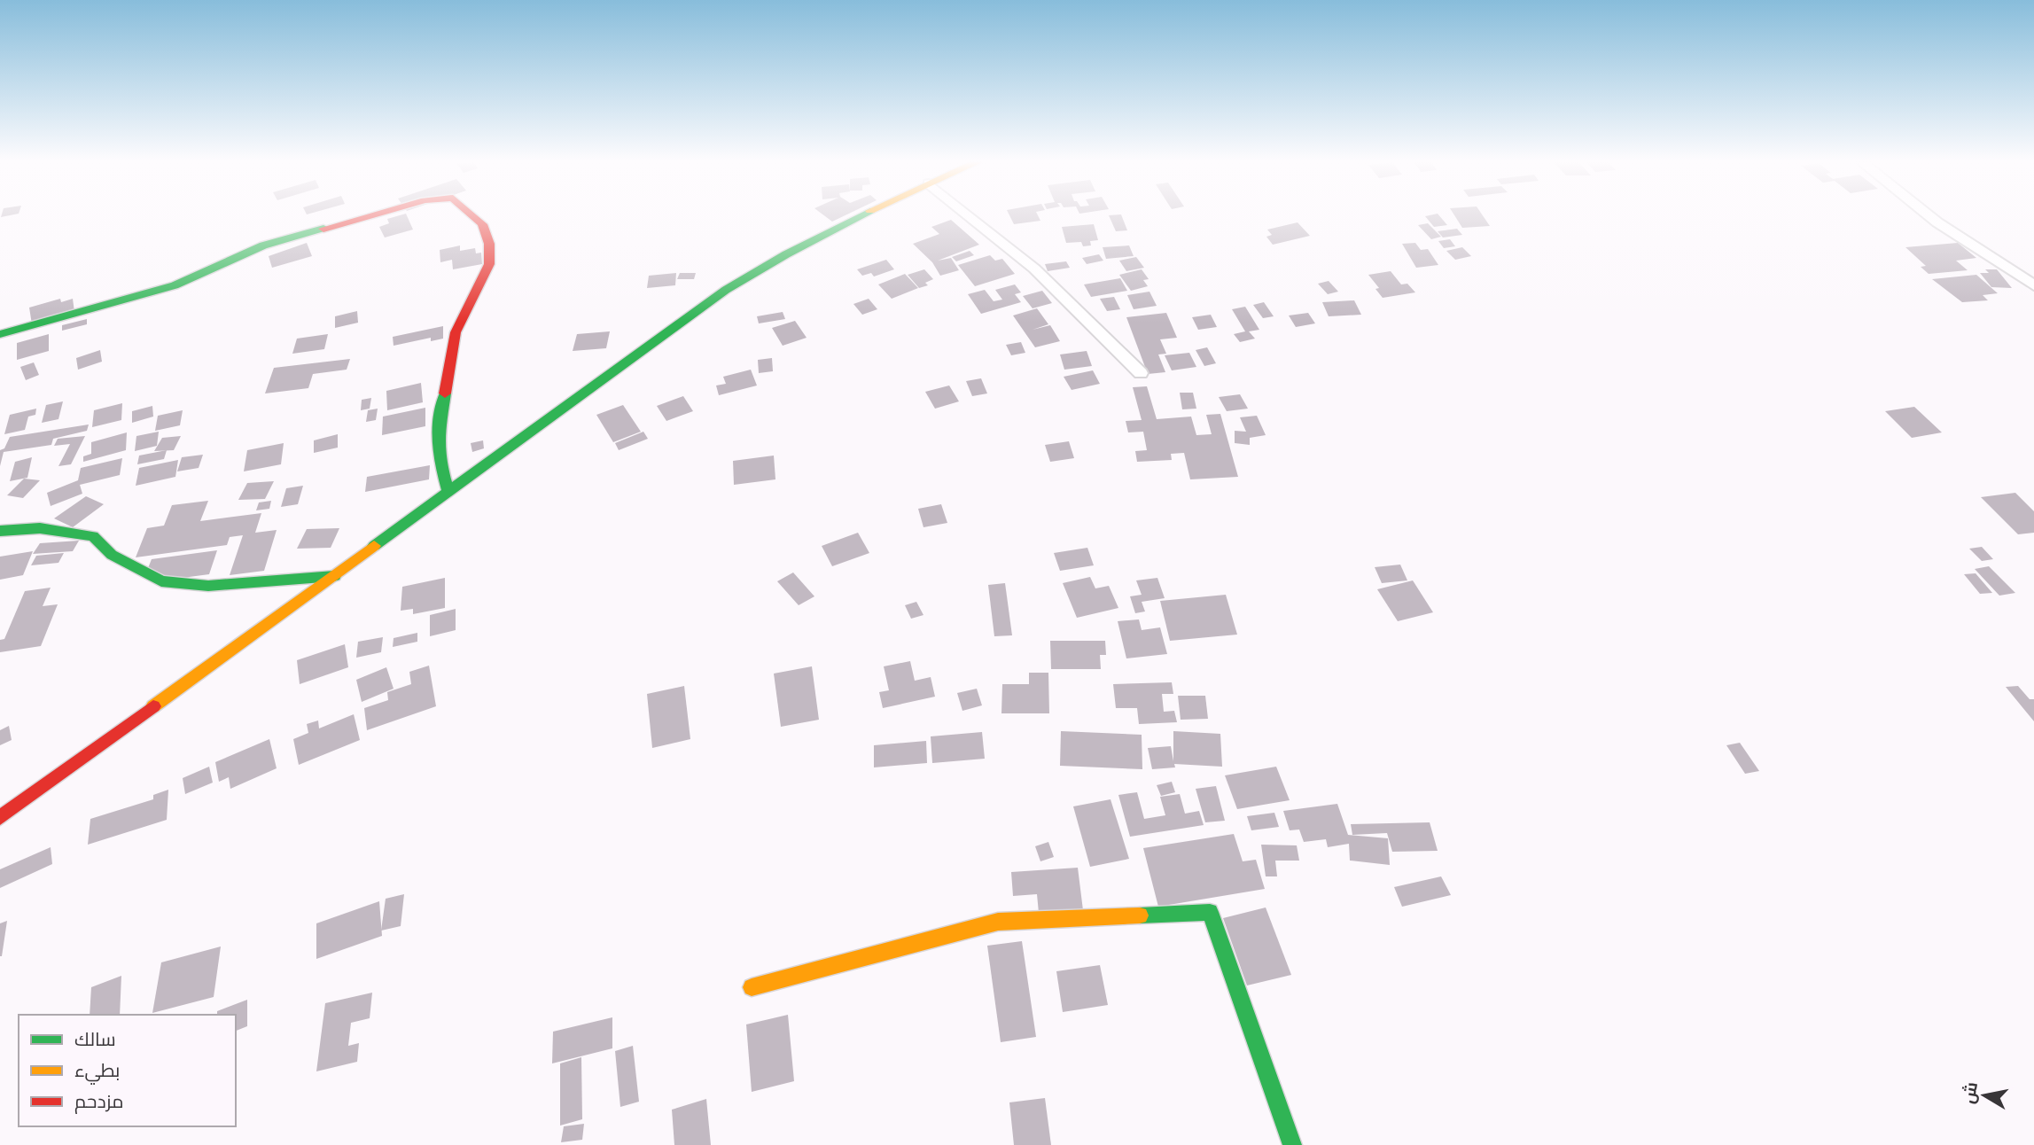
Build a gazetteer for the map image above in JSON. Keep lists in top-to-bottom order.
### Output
{
  "legend": ["سالك", "بطيء", "مزدحم"],
  "north": "left"
}
